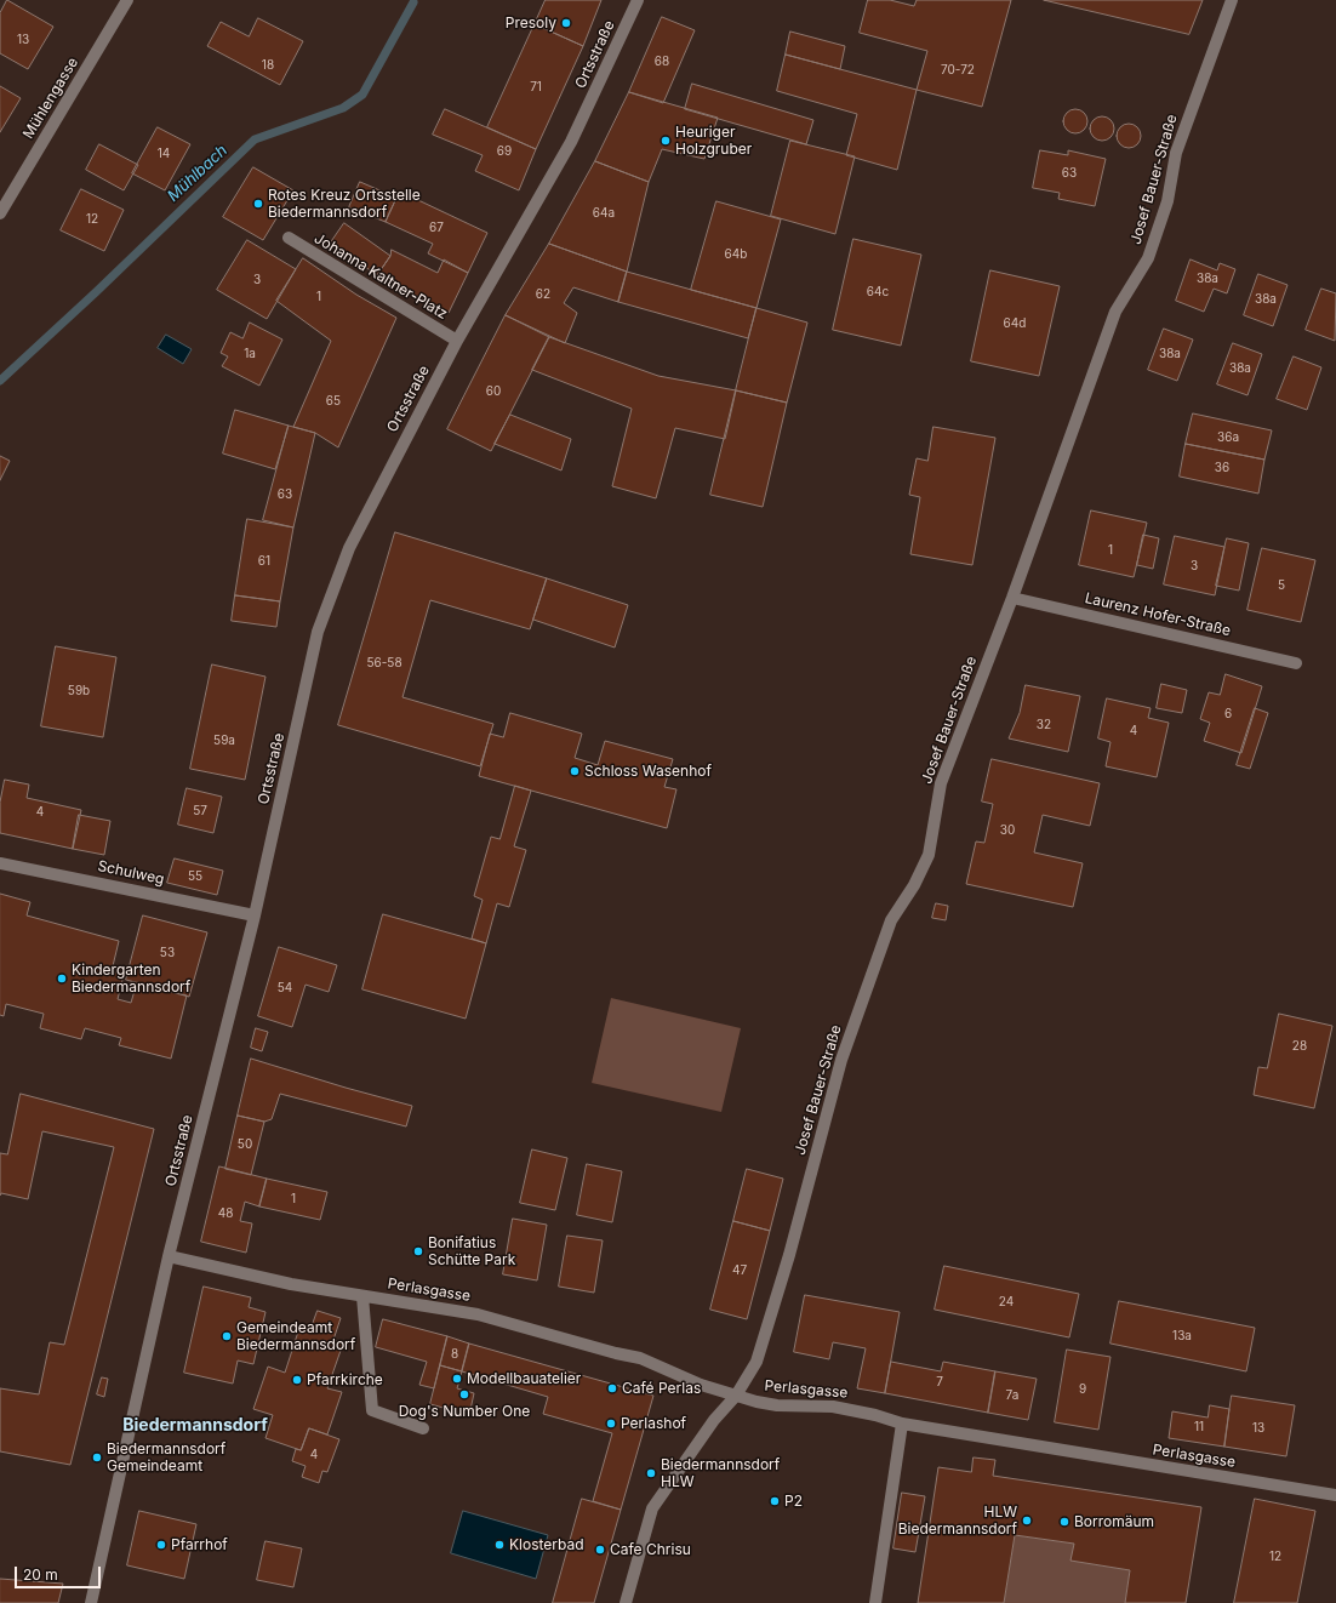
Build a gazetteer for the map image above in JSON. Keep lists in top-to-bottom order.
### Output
{
  "streets": {
    "street": [
      "Ortsstraße",
      "Mühlengasse",
      "Josef Bauer-Straße",
      "Johanna Kaltner-Platz",
      "Laurenz Hofer-Straße",
      "Schulweg",
      "Perlasgasse"
    ]
  },
  "crossings": [
    ["Ortsstraße", "Johanna Kaltner-Platz"],
    ["Ortsstraße", "Schulweg"],
    ["Ortsstraße", "Perlasgasse"],
    ["Josef Bauer-Straße", "Laurenz Hofer-Straße"],
    ["Josef Bauer-Straße", "Perlasgasse"]
  ],
  "districts": ["Biedermannsdorf"],
  "water": ["Mühlbach"],
  "places": [
    "Presoly",
    "Heuriger Holzgruber",
    "Rotes Kreuz Ortsstelle Biedermannsdorf",
    "Schloss Wasenhof",
    "Kindergarten Biedermannsdorf",
    "Bonifatius Schütte Park",
    "Gemeindeamt Biedermannsdorf",
    "Modellbauatelier",
    "Pfarrkirche",
    "Café Perlas",
    "Dog's Number One",
    "Perlashof",
    "Biedermannsdorf Gemeindeamt",
    "Biedermannsdorf HLW",
    "P2",
    "HLW Biedermannsdorf",
    "Borromäum",
    "Pfarrhof",
    "Klosterbad",
    "Cafe Chrisu"
  ],
  "house_numbers": [
    "13",
    "68",
    "18",
    "70-72",
    "71",
    "69",
    "14",
    "63",
    "64a",
    "12",
    "67",
    "64b",
    "38a",
    "3",
    "64c",
    "62",
    "1",
    "38a",
    "64d",
    "1a",
    "38a",
    "38a",
    "60",
    "65",
    "36a",
    "36",
    "63",
    "1",
    "61",
    "3",
    "5",
    "56-58",
    "59b",
    "6",
    "32",
    "4",
    "59a",
    "57",
    "4",
    "30",
    "55",
    "53",
    "54",
    "28",
    "50",
    "1",
    "48",
    "47",
    "24",
    "13a",
    "8",
    "7",
    "9",
    "7a",
    "11",
    "13",
    "4",
    "12"
  ],
  "scale_bar": "20 m"
}
